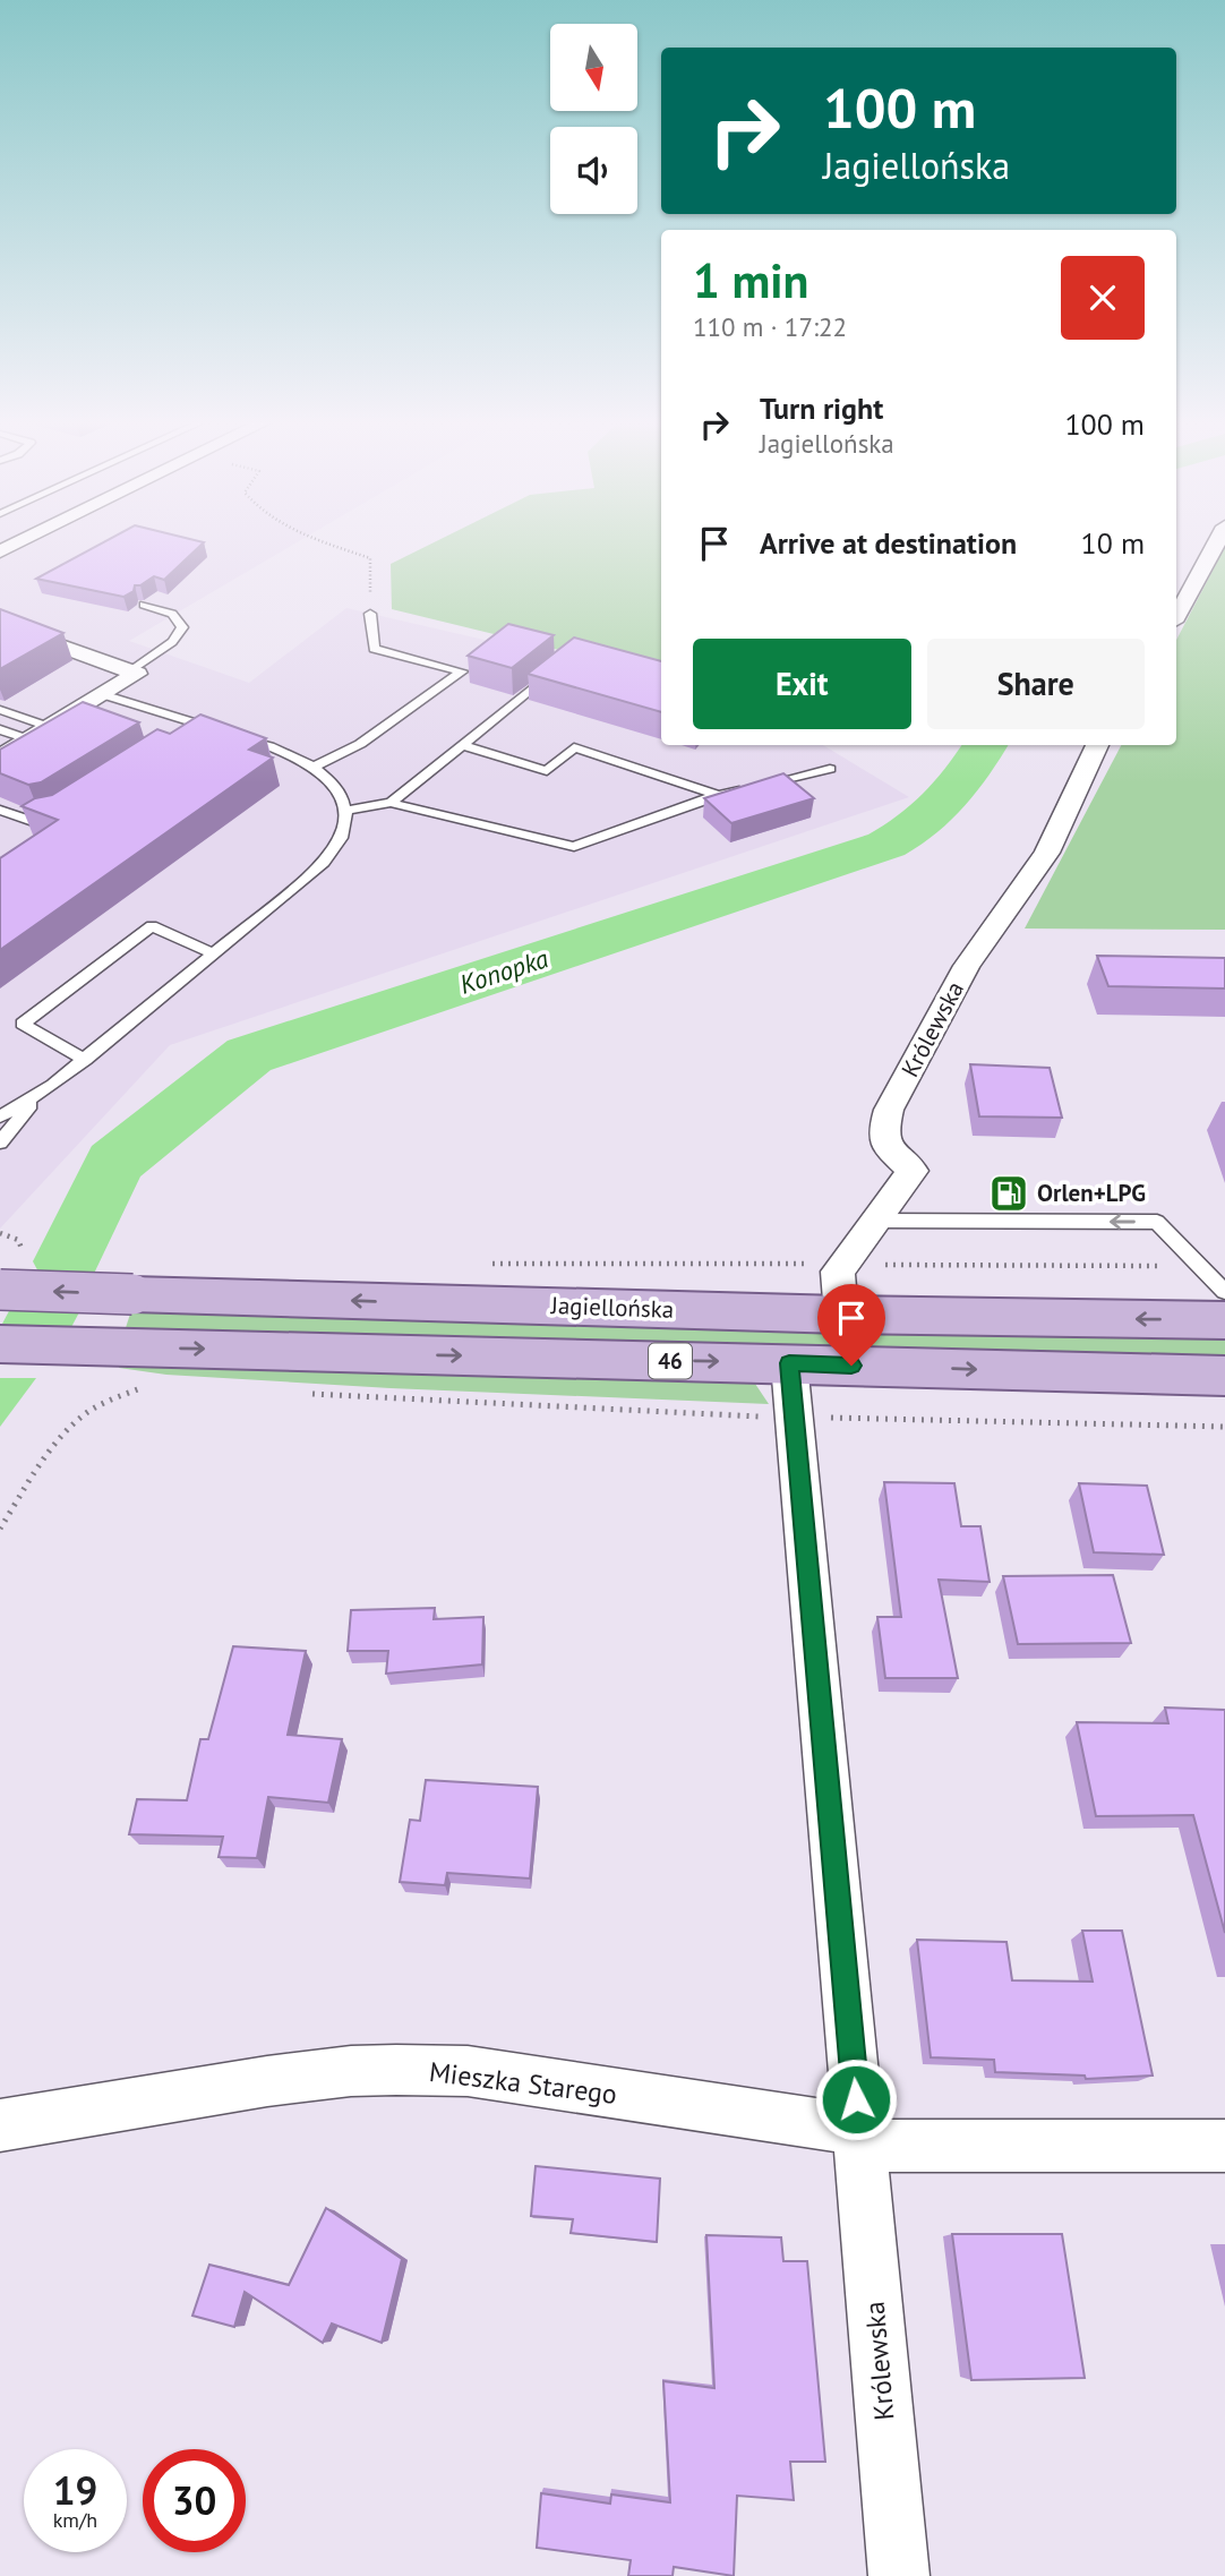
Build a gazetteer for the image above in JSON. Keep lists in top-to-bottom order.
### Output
{
  "streets": {
    "main road": ["Jagiellońska", "46"],
    "street": ["Królewska", "Mieszka Starego"]
  },
  "crossings": [
    ["Królewska", "46"],
    ["Królewska", "Mieszka Starego"]
  ],
  "water": ["Konopka"],
  "places": {
    "fuel station": ["Orlen+LPG"]
  },
  "north": "bottom",
  "page": {
    "turn": ["100 m", "Jagiellońska"],
    "heading": ["1 min", "110 m · 17:22"],
    "list": [
      {
        "name": "Turn right",
        "note": "Jagiellońska",
        "value": "100 m"
      },
      {
        "name": "Arrive at destination",
        "value": "10 m"
      }
    ],
    "buttons": ["Exit", "Share"],
    "speed": "19 km/h",
    "limit": "30"
  }
}
